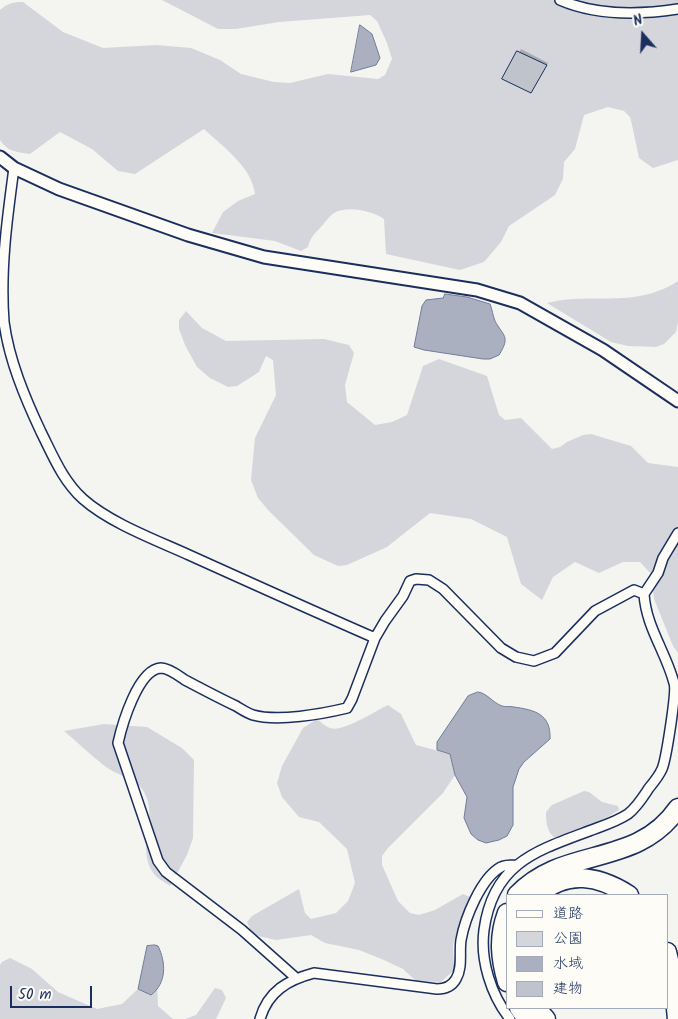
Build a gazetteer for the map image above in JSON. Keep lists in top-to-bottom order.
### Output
{
  "legend": [
    "道路",
    "公園",
    "水域",
    "建物"
  ],
  "scale_bar": "50 m",
  "north": "top"
}
